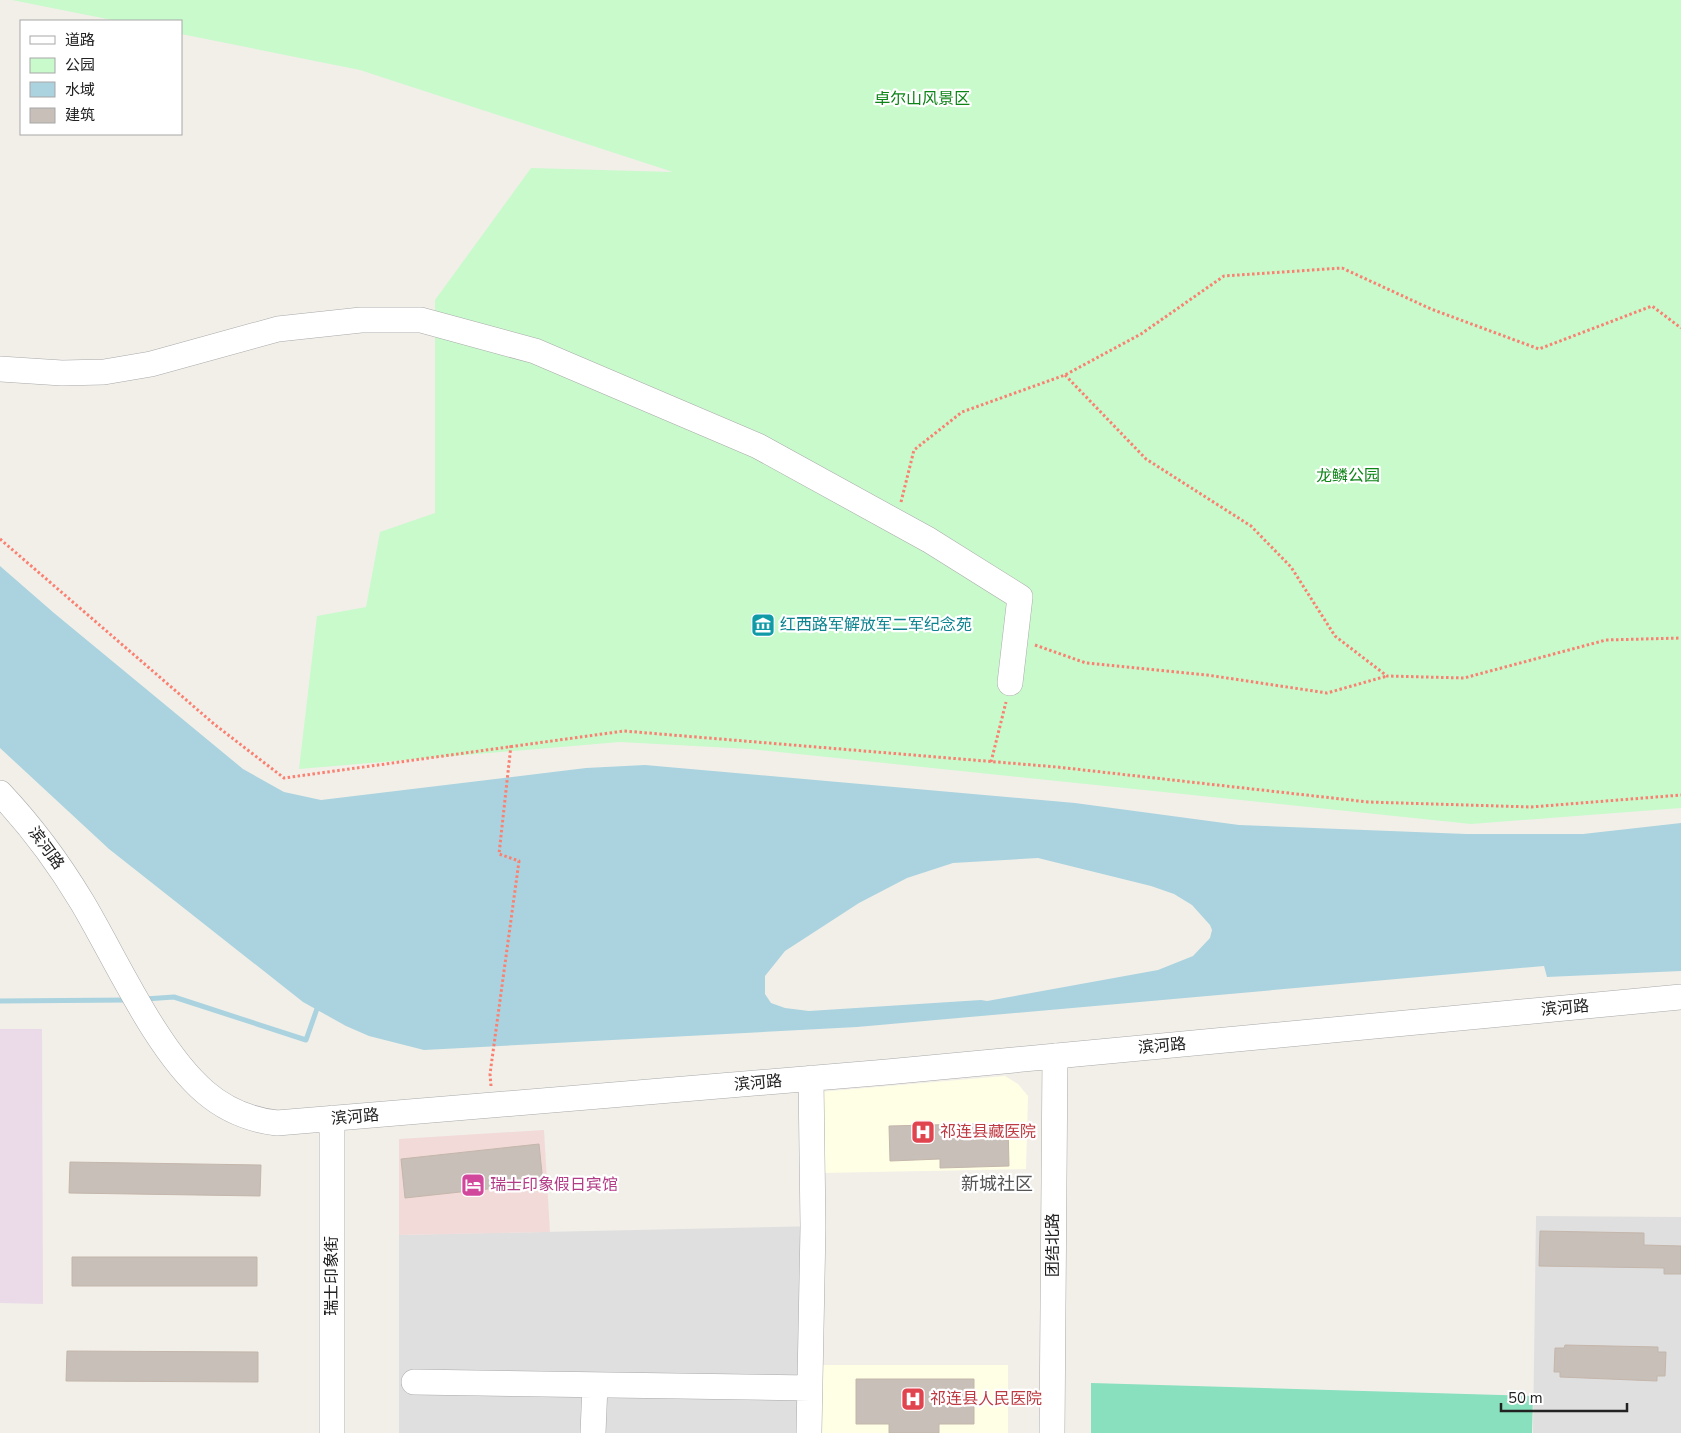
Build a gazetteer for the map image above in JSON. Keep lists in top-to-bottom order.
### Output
{
  "streets": {
    "street": ["滨河路", "团结北路", "瑞士印象街"]
  },
  "crossings": [
    ["滨河路", "团结北路"],
    ["滨河路", "瑞士印象街"]
  ],
  "districts": ["新城社区"],
  "parks": ["卓尔山风景区", "龙鳞公园"],
  "places": {
    "museum": ["红西路军解放军二军纪念苑"],
    "hospital": ["祁连县藏医院", "祁连县人民医院"],
    "hotel": ["瑞士印象假日宾馆"]
  },
  "legend": [
    "道路",
    "公园",
    "水域",
    "建筑"
  ],
  "scale_bar": "50 m"
}
